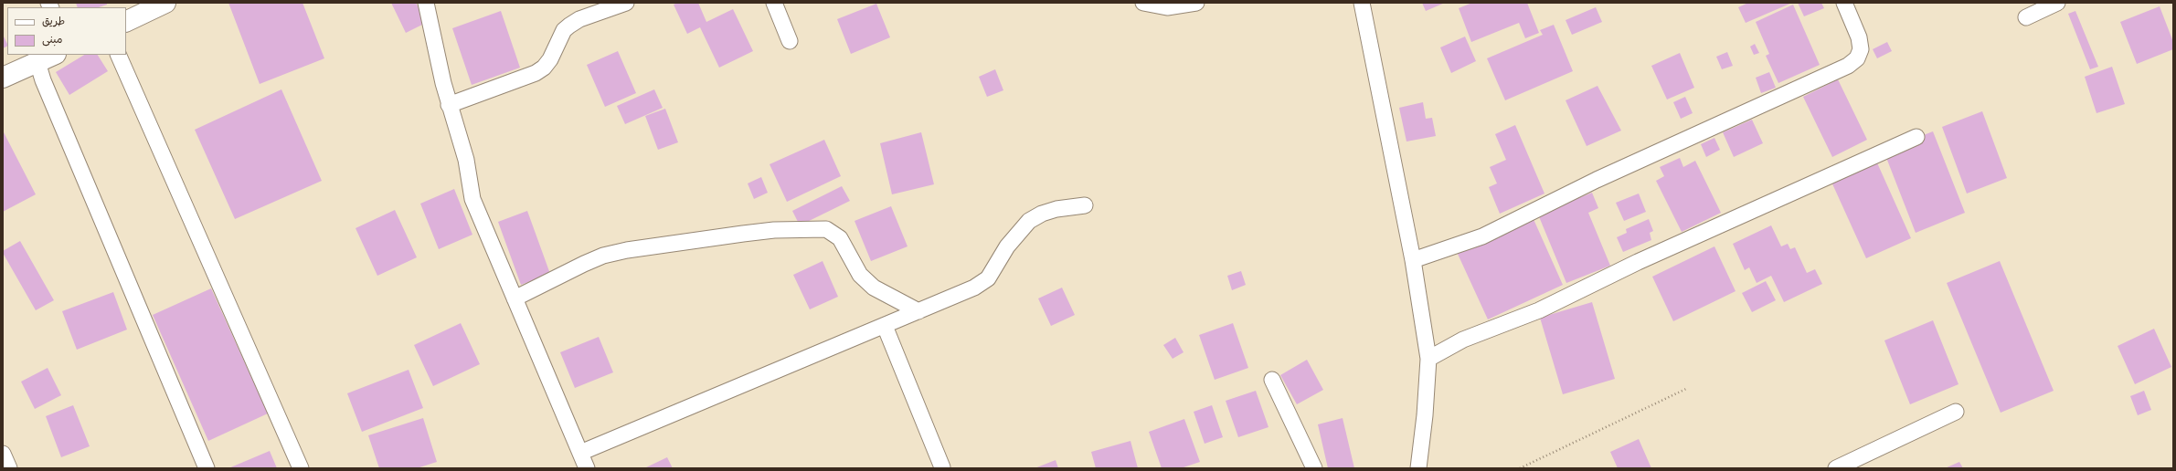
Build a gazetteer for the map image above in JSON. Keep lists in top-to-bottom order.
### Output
{
  "legend": ["طريق", "مبنى"]
}
